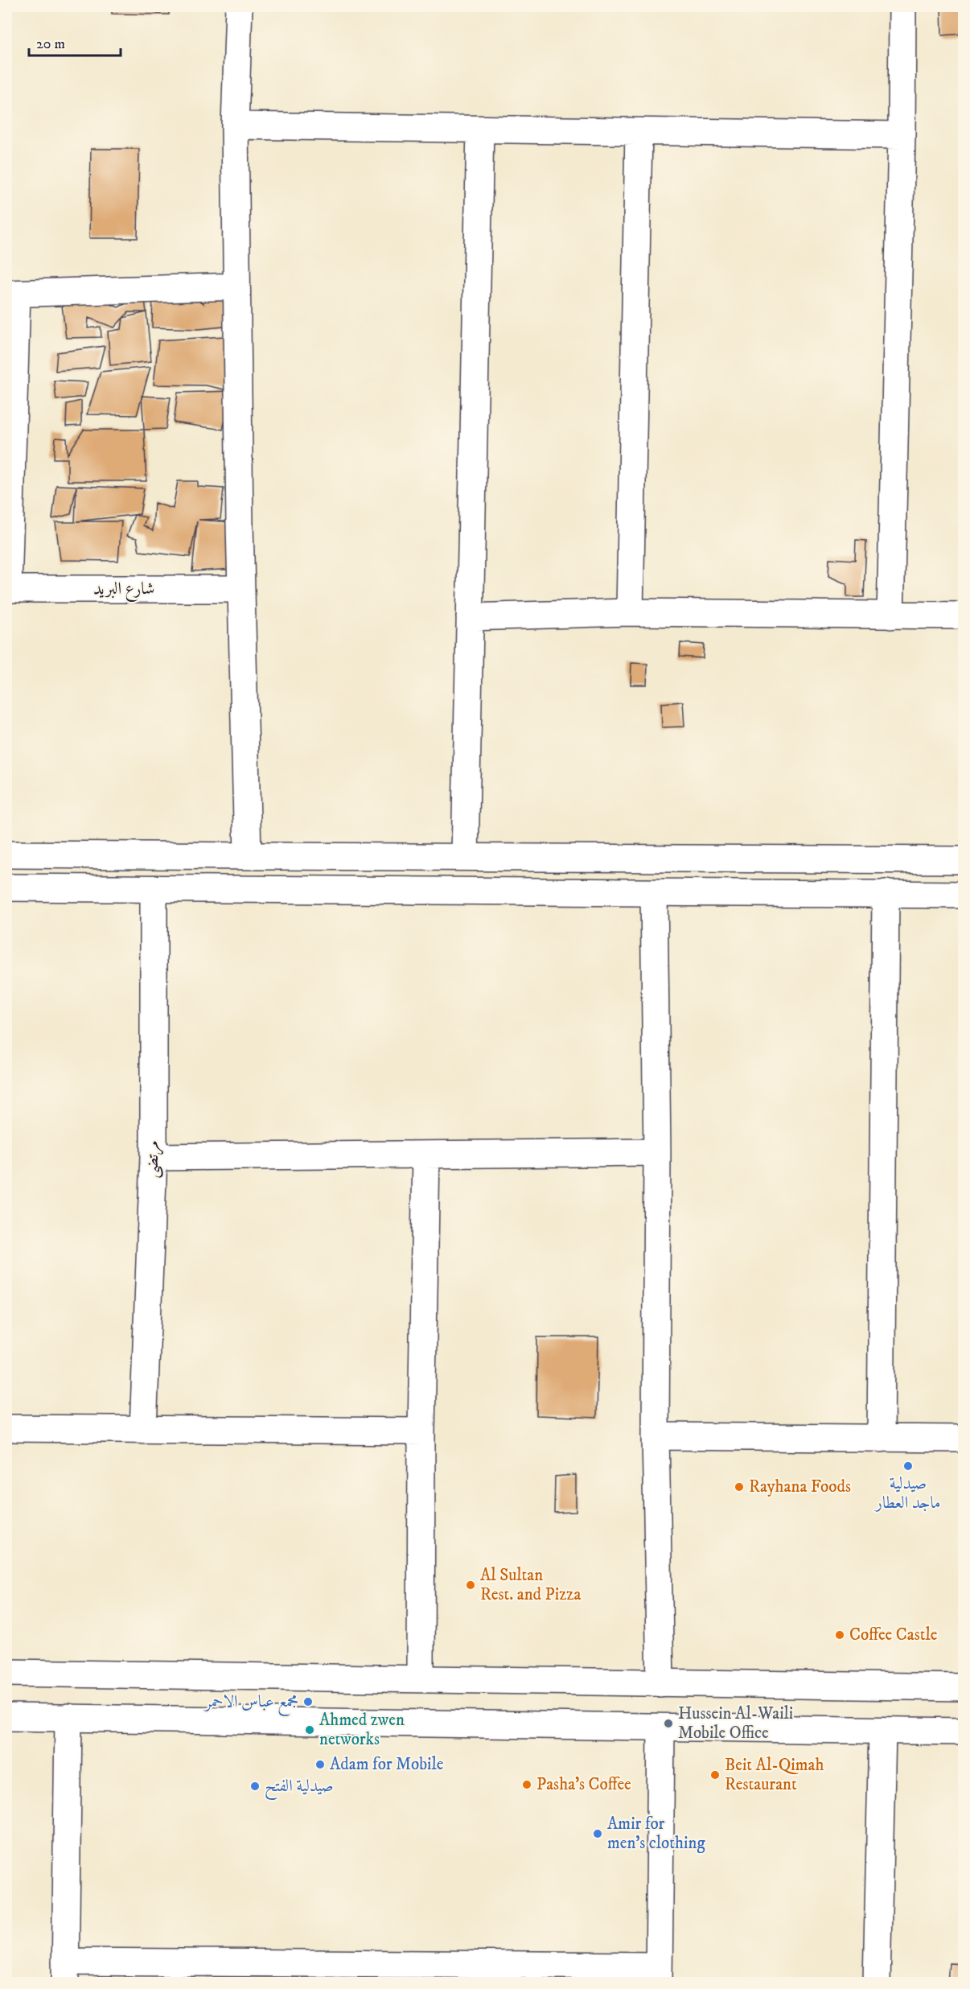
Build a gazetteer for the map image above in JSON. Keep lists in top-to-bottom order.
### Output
{
  "streets": {
    "street": ["شارع البريد", "مرتضى"]
  },
  "places": [
    "صيدلية ماجد العطار",
    "Rayhana Foods",
    "Al Sultan Rest. and Pizza",
    "Coffee Castle",
    "مجمع عباس الاحمر",
    "Hussein Al-Waili Mobile Office",
    "Ahmed zwen networks",
    "Adam for Mobile",
    "Beit Al-Qimah Restaurant",
    "Pasha's Coffee",
    "صيدلية الفتح",
    "Amir for men's clothing"
  ],
  "scale_bar": "20 m"
}
